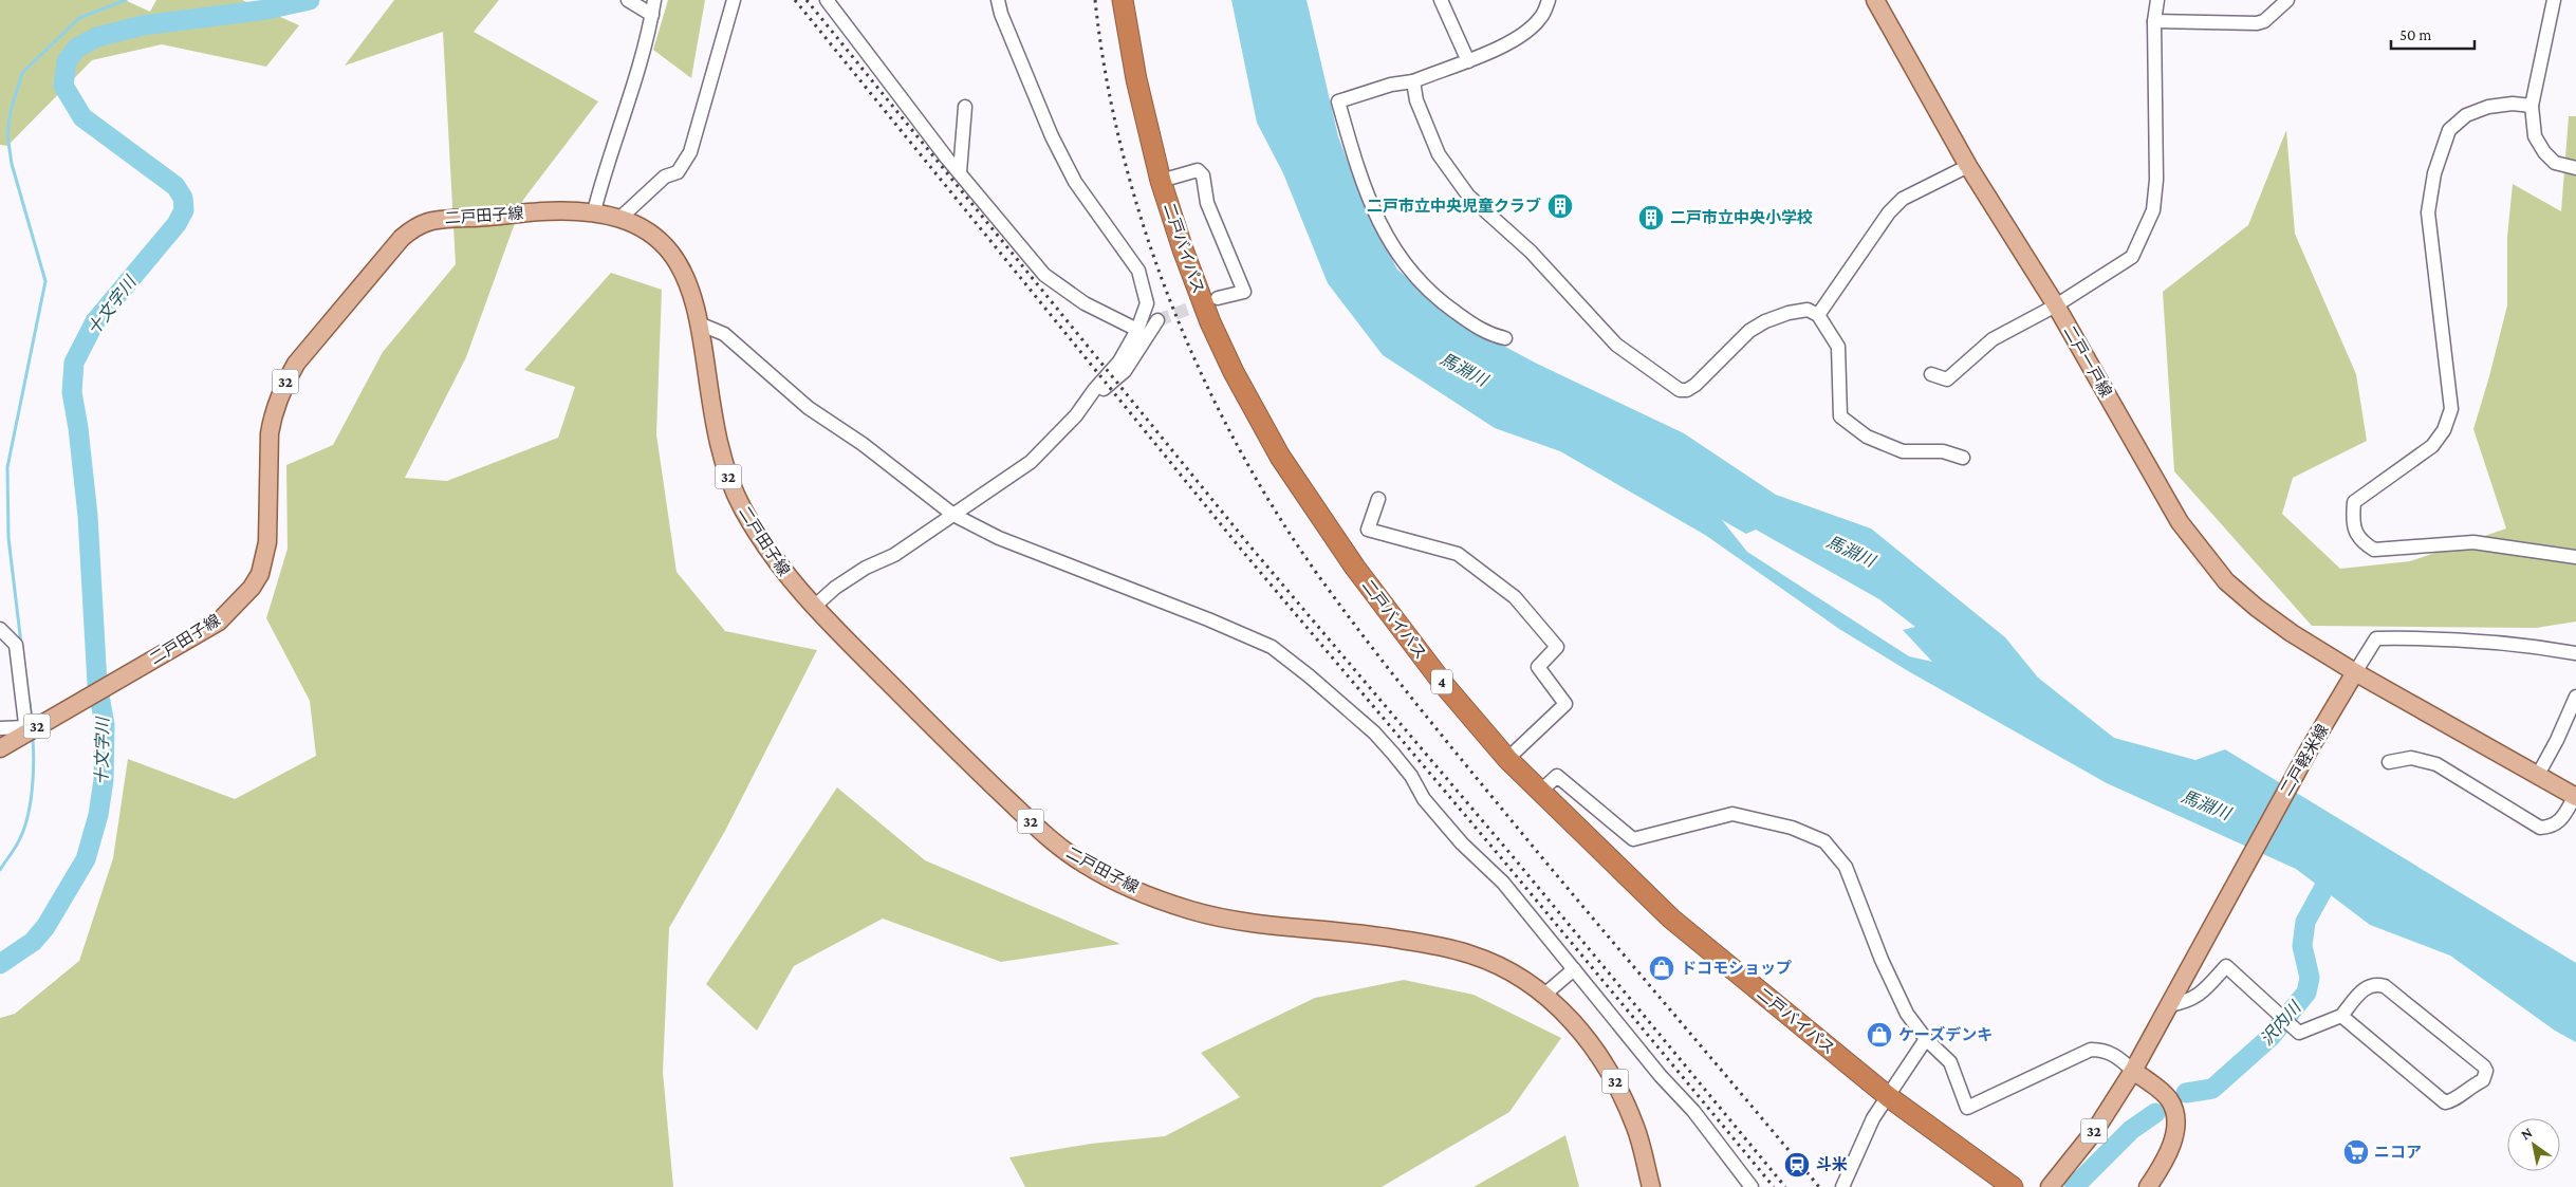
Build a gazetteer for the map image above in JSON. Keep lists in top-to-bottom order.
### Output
{
  "streets": {
    "highway": ["二戸バイパス", "4"],
    "main road": [
      "二戸田子線",
      "二戸一戸線",
      "32",
      "二戸軽米線"
    ]
  },
  "crossings": [
    ["二戸一戸線", "二戸軽米線"],
    ["32", "二戸軽米線"]
  ],
  "water": ["十文字川", "馬淵川", "沢内川"],
  "places": {
    "building": ["二戸市立中央児童クラブ", "二戸市立中央小学校"],
    "shop": ["ドコモショップ", "ケーズデンキ"],
    "supermarket": ["ニコア"],
    "station": ["斗米"]
  },
  "scale_bar": "50 m",
  "north": "top left"
}
